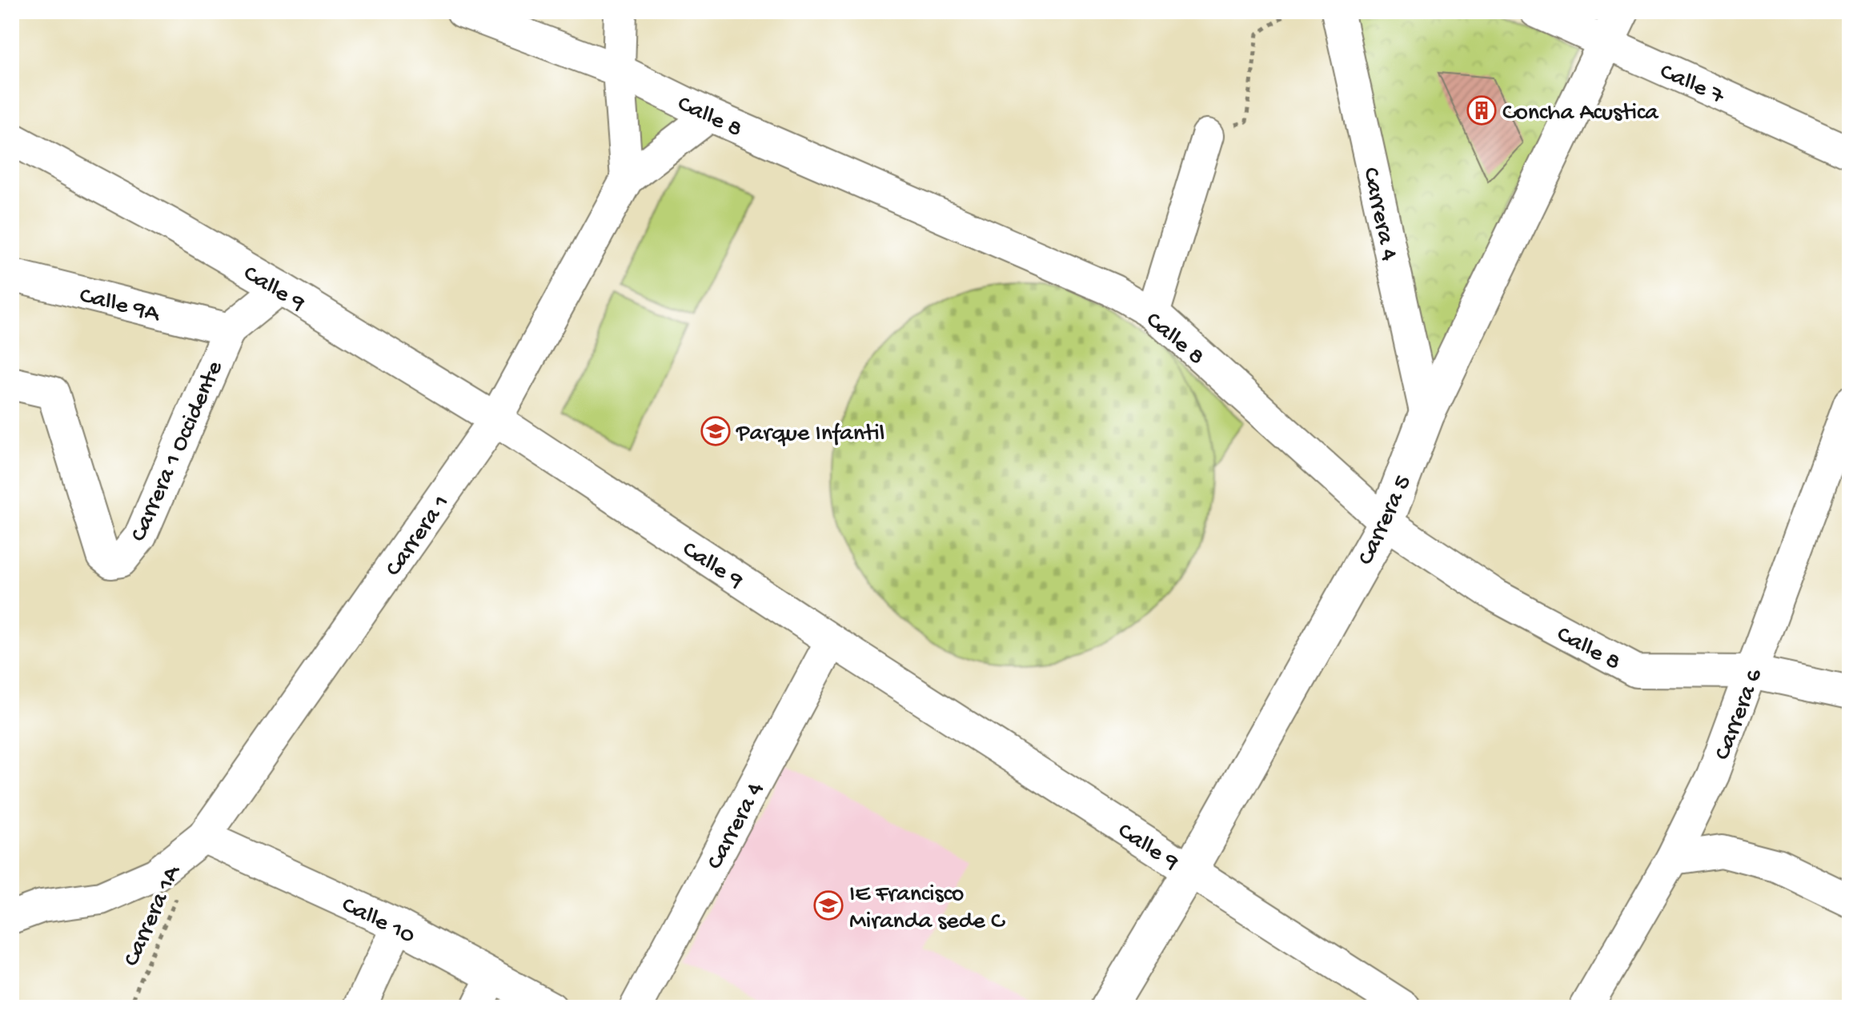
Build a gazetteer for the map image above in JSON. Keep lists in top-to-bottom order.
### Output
{
  "streets": {
    "street": [
      "Calle 7",
      "Calle 8",
      "Carrera 4",
      "Calle 9",
      "Calle 9A",
      "Carrera 1 Occidente",
      "Carrera 5",
      "Carrera 1",
      "Carrera 6",
      "Calle 10"
    ],
    "path": ["Carrera 1A"]
  },
  "crossings": [
    ["Calle 7", "Carrera 5"],
    ["Calle 8", "Carrera 5"],
    ["Calle 8", "Carrera 6"],
    ["Carrera 4", "Calle 9"],
    ["Carrera 4", "Carrera 5"],
    ["Calle 9", "Carrera 1 Occidente"],
    ["Calle 9", "Carrera 5"],
    ["Calle 9", "Carrera 1"],
    ["Calle 9A", "Carrera 1 Occidente"],
    ["Carrera 1", "Calle 10"]
  ],
  "places": {
    "building": ["Concha Acustica"],
    "school or university": ["Parque Infantil", "IE Francisco Miranda sede C"]
  }
}
